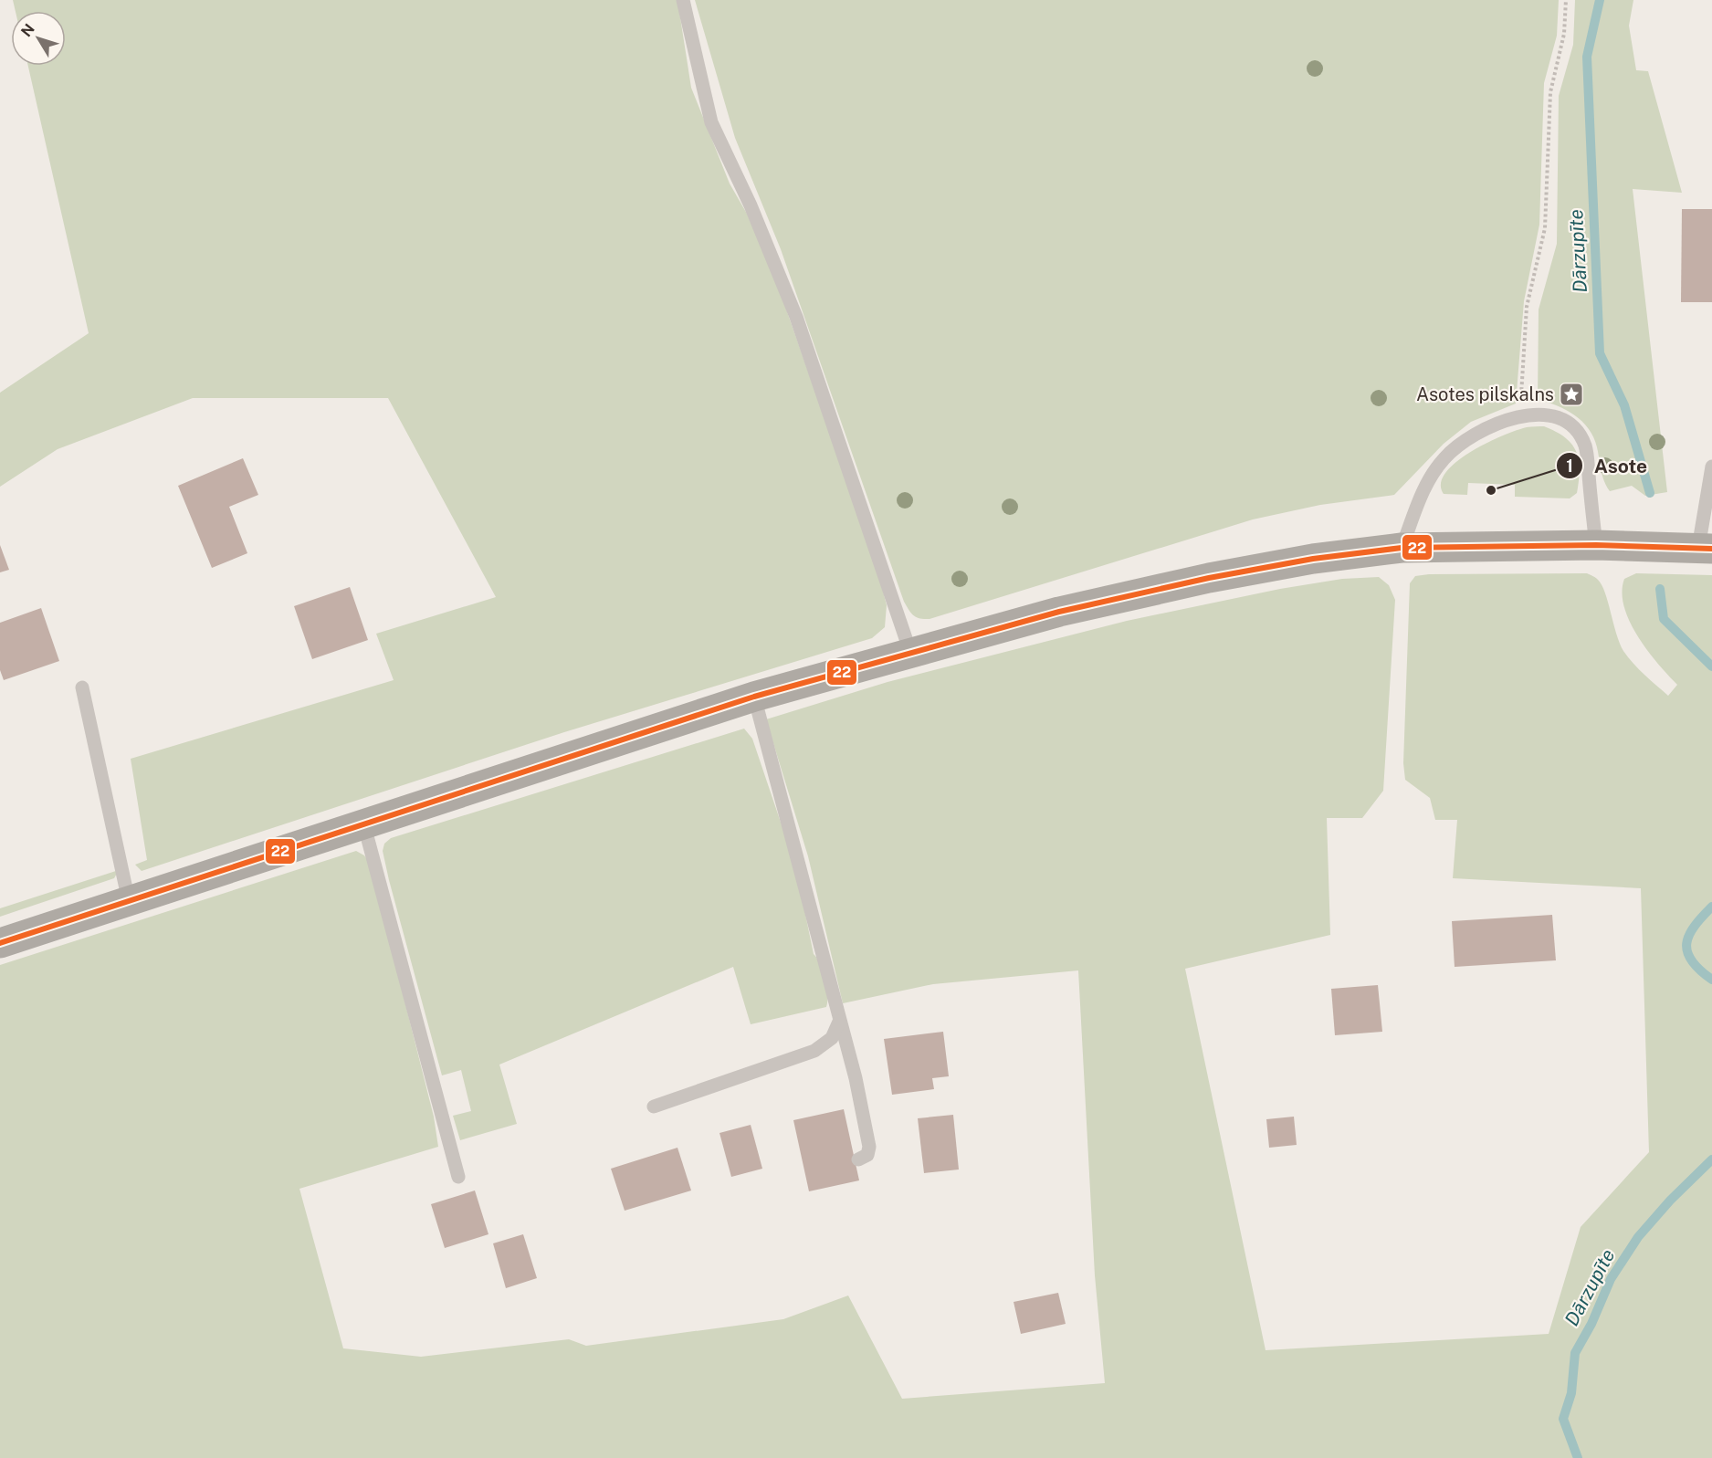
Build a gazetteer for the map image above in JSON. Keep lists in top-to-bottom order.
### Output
{
  "water": ["Dārzupīte"],
  "places": {
    "place": ["Asotes pilskalns"],
    "other": ["Asote"]
  },
  "lines": ["transit line 22"],
  "north": "top left"
}
